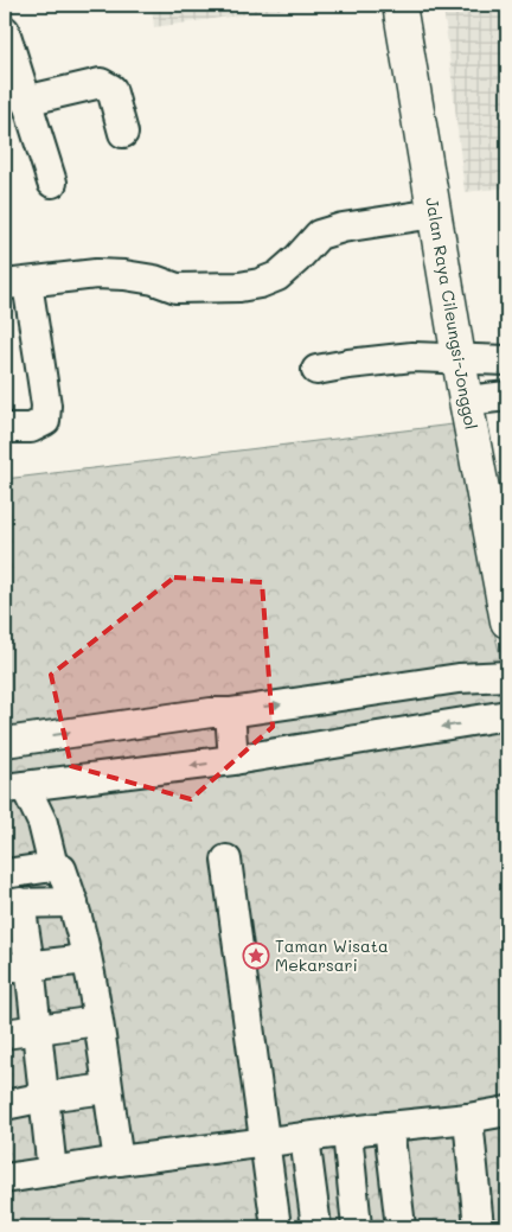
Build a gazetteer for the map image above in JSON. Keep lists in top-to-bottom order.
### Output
{
  "streets": {
    "main road": ["Jalan Raya Cileungsi-Jonggol"]
  },
  "places": {
    "place": ["Taman Wisata Mekarsari"]
  }
}
